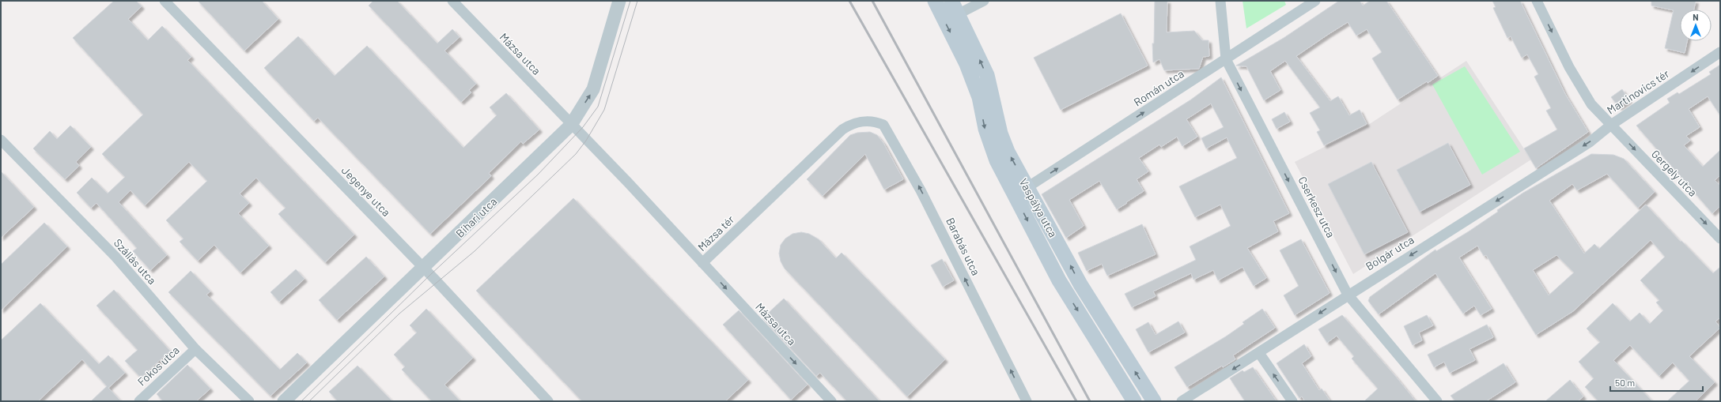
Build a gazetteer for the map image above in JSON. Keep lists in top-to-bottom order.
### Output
{
  "streets": {
    "main road": ["Vaspálya utca"],
    "street": [
      "Mázsa utca",
      "Román utca",
      "Martinovics tér",
      "Gergely utca",
      "Jegenye utca",
      "Cserkesz utca",
      "Bihari utca",
      "Mázsa tér",
      "Barabás utca",
      "Bolgár utca",
      "Szállás utca",
      "Fokos utca"
    ]
  },
  "crossings": [
    ["Mázsa utca", "Bihari utca"],
    ["Mázsa utca", "Mázsa tér"],
    ["Román utca", "Cserkesz utca"],
    ["Román utca", "Vaspálya utca"],
    ["Martinovics tér", "Gergely utca"],
    ["Martinovics tér", "Bolgár utca"],
    ["Gergely utca", "Bolgár utca"],
    ["Jegenye utca", "Bihari utca"],
    ["Cserkesz utca", "Bolgár utca"],
    ["Bihari utca", "Mázsa tér"],
    ["Mázsa tér", "Barabás utca"],
    ["Szállás utca", "Fokos utca"]
  ],
  "one_way": [
    "Mázsa utca",
    "Román utca",
    "Gergely utca",
    "Cserkesz utca",
    "Barabás utca",
    "Bolgár utca"
  ],
  "scale_bar": "50 m",
  "north": "top"
}
